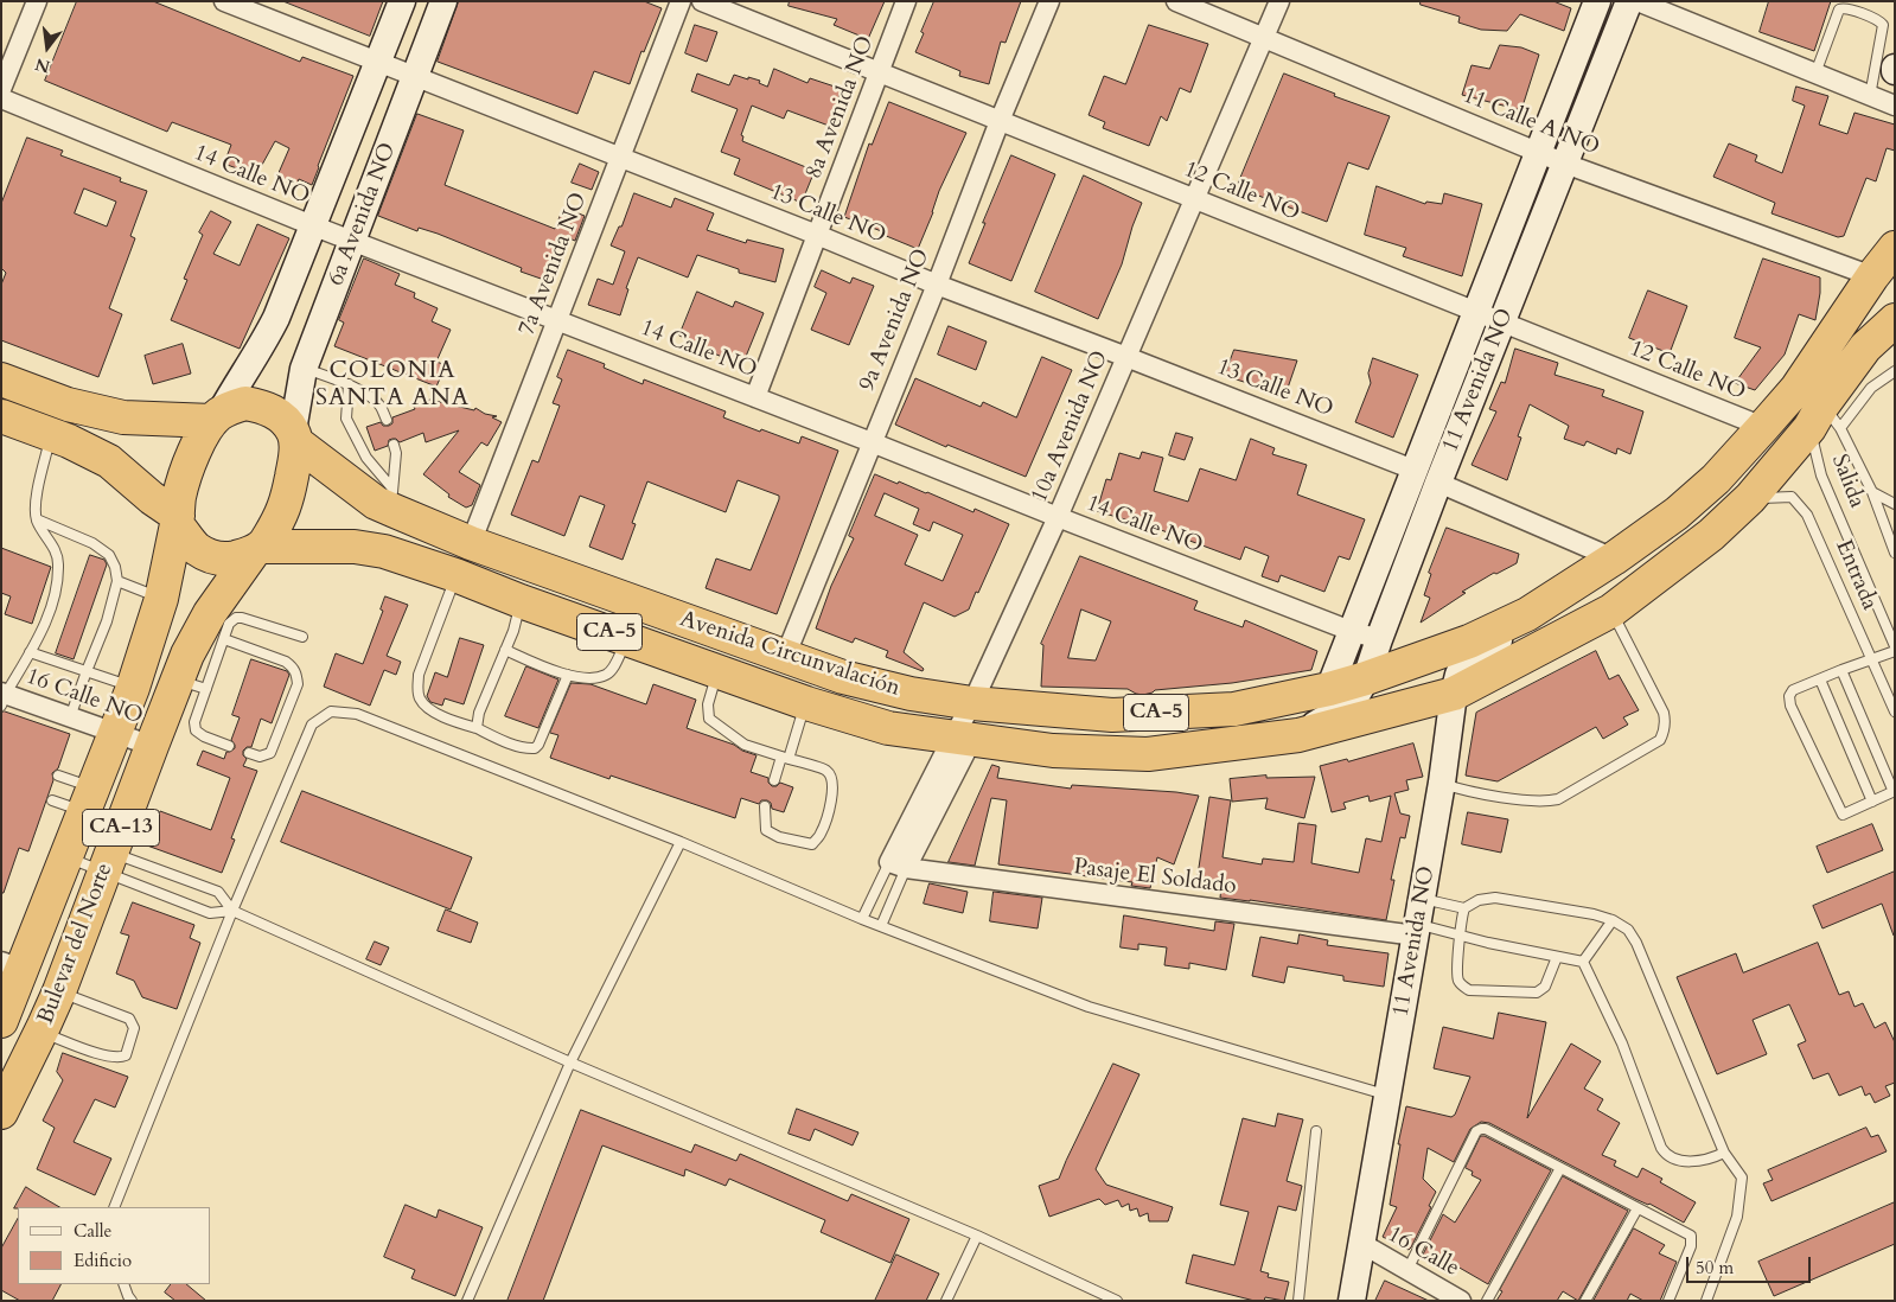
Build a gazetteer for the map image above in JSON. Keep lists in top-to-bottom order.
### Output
{
  "streets": {
    "highway": [
      "CA-5",
      "Avenida Circunvalación",
      "CA-13",
      "Bulevar del Norte"
    ],
    "street": [
      "8a Avenida NO",
      "11 Calle A NO",
      "14 Calle NO",
      "12 Calle NO",
      "6a Avenida NO",
      "13 Calle NO",
      "7a Avenida NO",
      "9a Avenida NO",
      "11 Avenida NO",
      "10a Avenida NO",
      "16 Calle NO",
      "Pasaje El Soldado",
      "16 Calle"
    ],
    "lane": ["Salida", "Entrada"]
  },
  "crossings": [
    ["8a Avenida NO", "14 Calle NO"],
    ["8a Avenida NO", "12 Calle NO"],
    ["8a Avenida NO", "13 Calle NO"],
    ["11 Calle A NO", "11 Avenida NO"],
    ["11 Calle A NO", "10a Avenida NO"],
    ["11 Calle A NO", "Avenida Circunvalación"],
    ["14 Calle NO", "6a Avenida NO"],
    ["14 Calle NO", "7a Avenida NO"],
    ["14 Calle NO", "9a Avenida NO"],
    ["14 Calle NO", "11 Avenida NO"],
    ["14 Calle NO", "10a Avenida NO"],
    ["12 Calle NO", "9a Avenida NO"],
    ["12 Calle NO", "11 Avenida NO"],
    ["12 Calle NO", "10a Avenida NO"],
    ["12 Calle NO", "Avenida Circunvalación"],
    ["6a Avenida NO", "13 Calle NO"],
    ["6a Avenida NO", "CA-5"],
    ["6a Avenida NO", "Avenida Circunvalación"],
    ["6a Avenida NO", "Bulevar del Norte"],
    ["13 Calle NO", "7a Avenida NO"],
    ["13 Calle NO", "9a Avenida NO"],
    ["13 Calle NO", "11 Avenida NO"],
    ["13 Calle NO", "10a Avenida NO"],
    ["7a Avenida NO", "Avenida Circunvalación"],
    ["9a Avenida NO", "Avenida Circunvalación"],
    ["11 Avenida NO", "Avenida Circunvalación"],
    ["11 Avenida NO", "Pasaje El Soldado"],
    ["11 Avenida NO", "16 Calle"],
    ["10a Avenida NO", "Avenida Circunvalación"],
    ["10a Avenida NO", "Pasaje El Soldado"],
    ["Salida", "Avenida Circunvalación"],
    ["Entrada", "Avenida Circunvalación"],
    ["CA-5", "Avenida Circunvalación"],
    ["CA-5", "Bulevar del Norte"],
    ["Avenida Circunvalación", "Bulevar del Norte"],
    ["16 Calle NO", "Bulevar del Norte"]
  ],
  "districts": ["COLONIA SANTA ANA"],
  "legend": ["Calle", "Edificio"],
  "scale_bar": "50 m",
  "north": "bottom"
}
